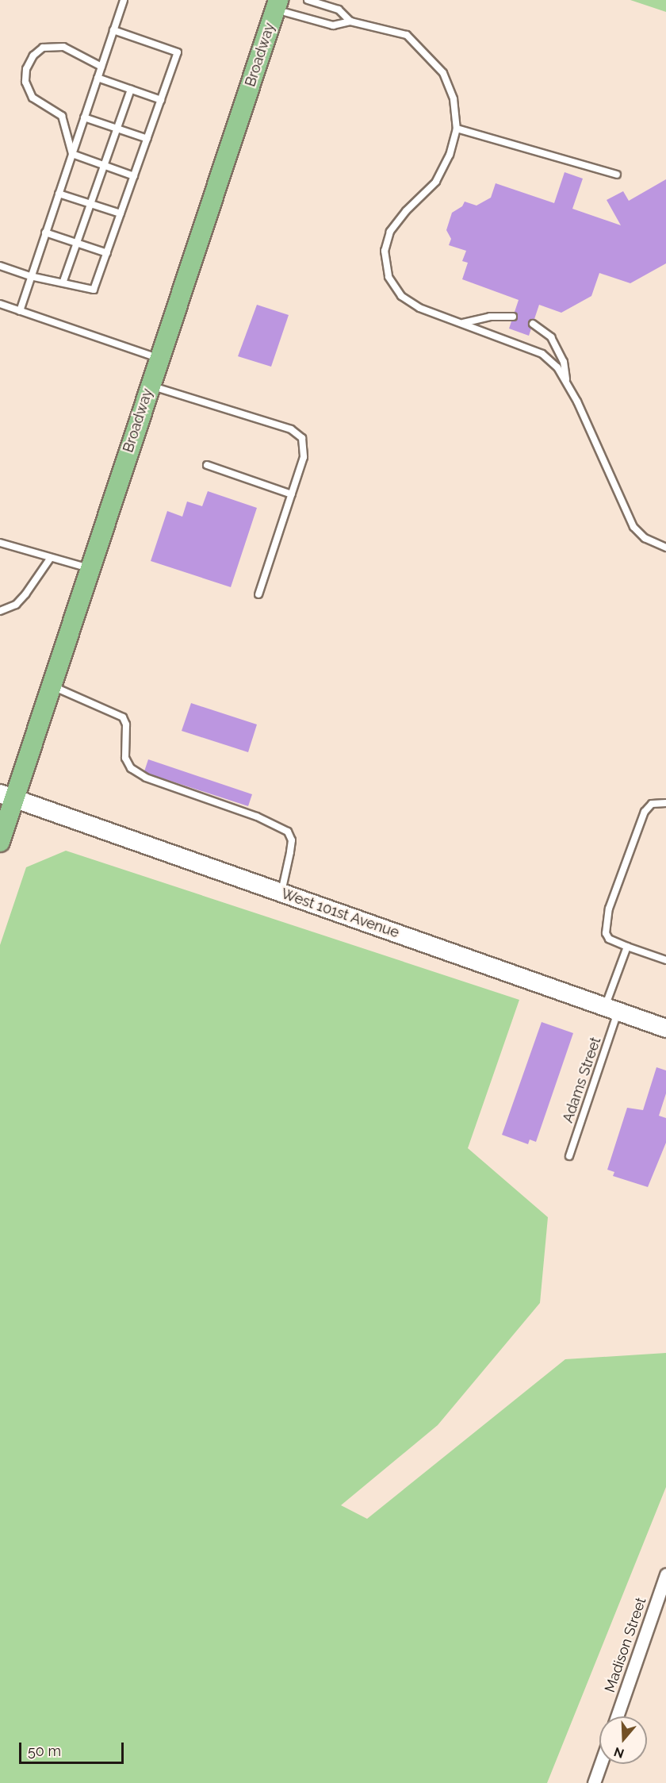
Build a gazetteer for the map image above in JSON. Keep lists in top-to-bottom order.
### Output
{
  "streets": {
    "main road": ["Broadway"],
    "street": ["West 101st Avenue", "Madison Street"],
    "lane": ["Adams Street"]
  },
  "crossings": [
    ["Broadway", "West 101st Avenue"],
    ["West 101st Avenue", "Adams Street"]
  ],
  "scale_bar": "50 m",
  "north": "bottom"
}
